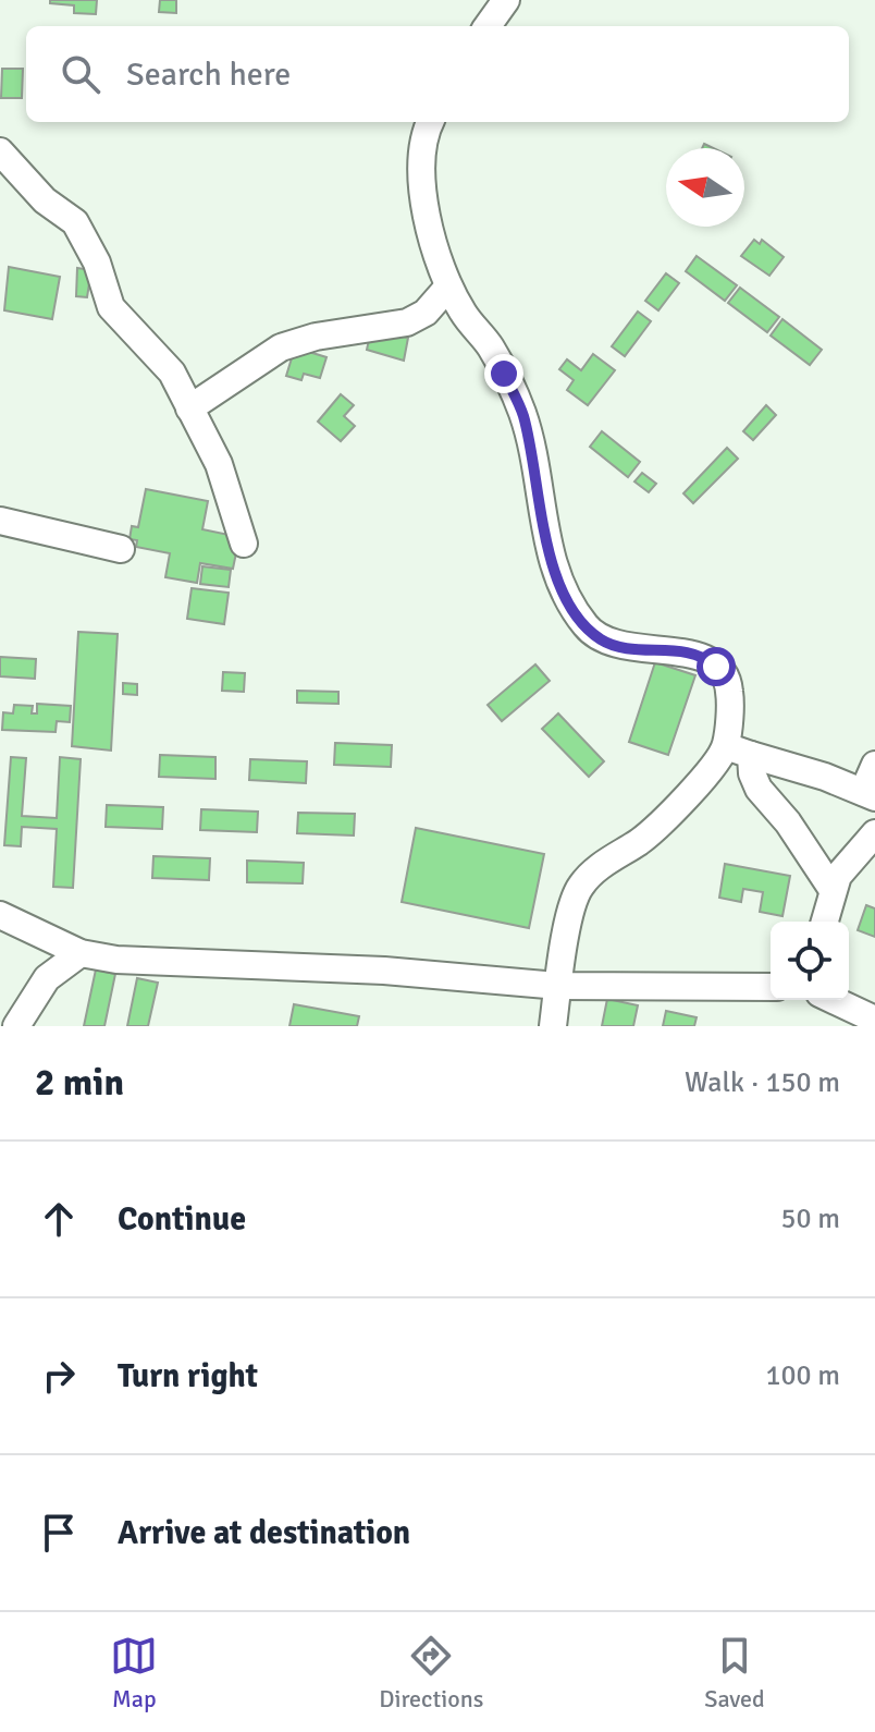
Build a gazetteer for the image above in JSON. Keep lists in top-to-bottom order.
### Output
{
  "north": "left",
  "page": {
    "search": "Search here",
    "heading": ["2 min", "Walk · 150 m"],
    "list": [
      ["Continue", "50 m"],
      ["Turn right", "100 m"],
      "Arrive at destination"
    ],
    "nav": ["Map", "Directions", "Saved"]
  }
}
